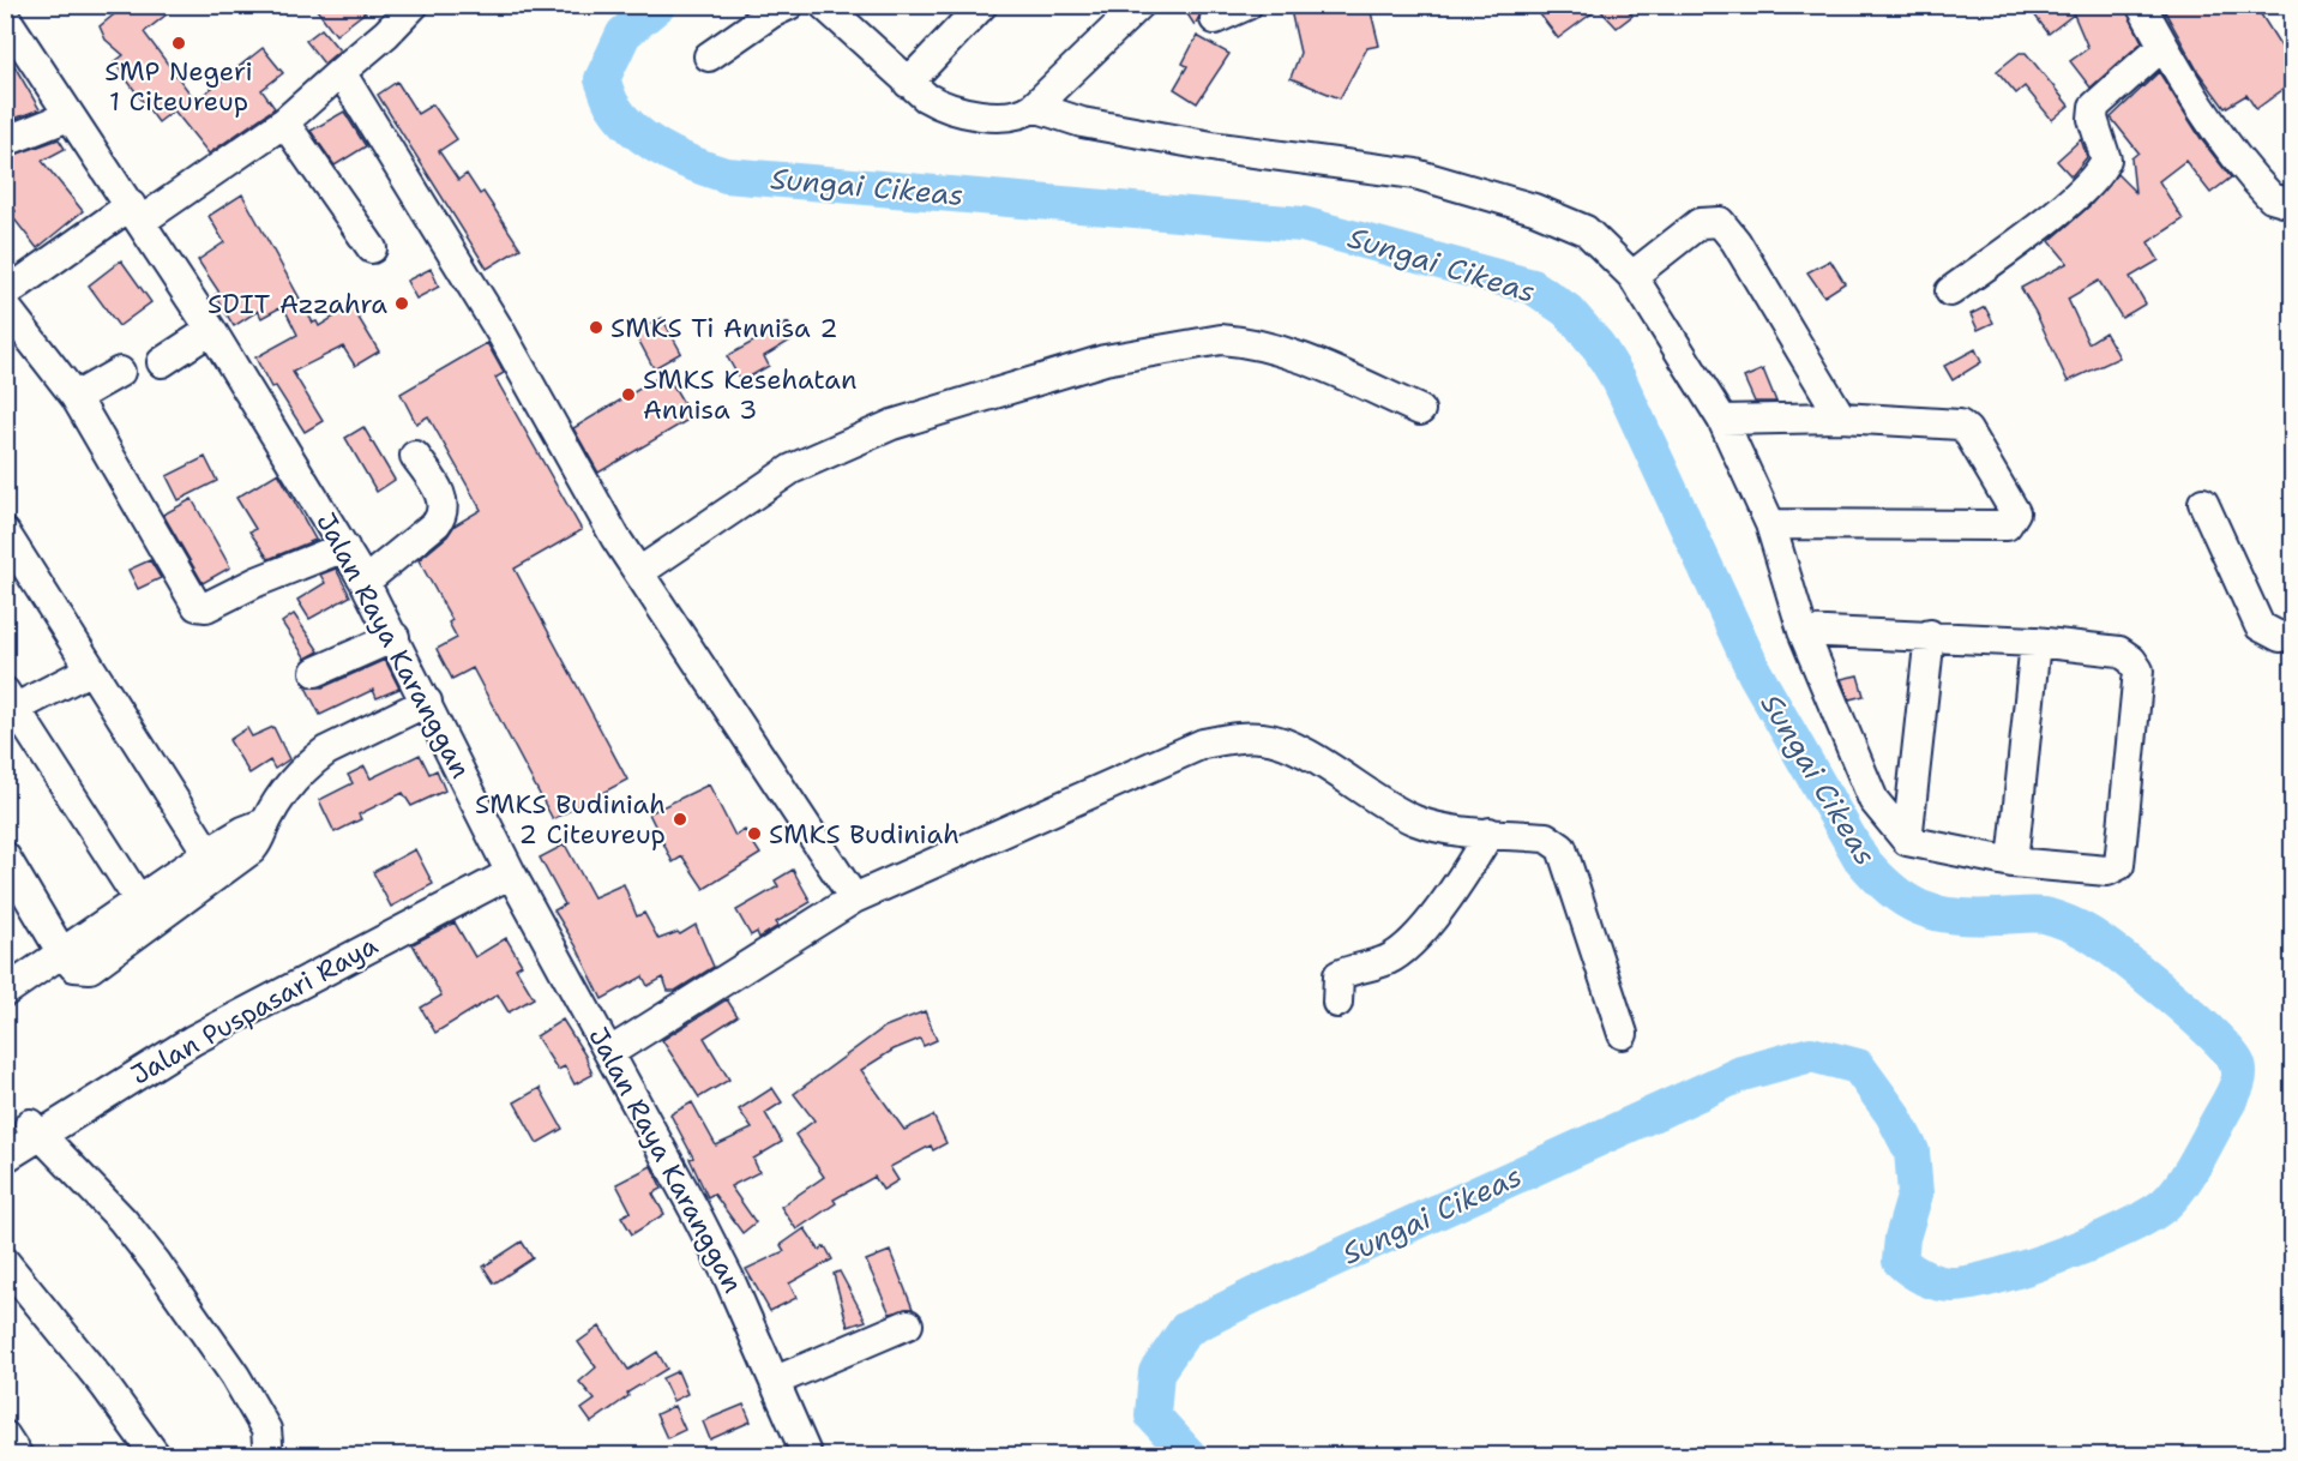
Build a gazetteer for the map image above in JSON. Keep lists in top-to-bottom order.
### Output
{
  "streets": {
    "street": ["Jalan Raya Karanggan", "Jalan Puspasari Raya"]
  },
  "crossings": [
    ["Jalan Raya Karanggan", "Jalan Puspasari Raya"]
  ],
  "water": ["Sungai Cikeas"],
  "places": [
    "SMP Negeri 1 Citeureup",
    "SDIT Azzahra",
    "SMKS Ti Annisa 2",
    "SMKS Kesehatan Annisa 3",
    "SMKS Budiniah 2 Citeureup",
    "SMKS Budiniah"
  ]
}
